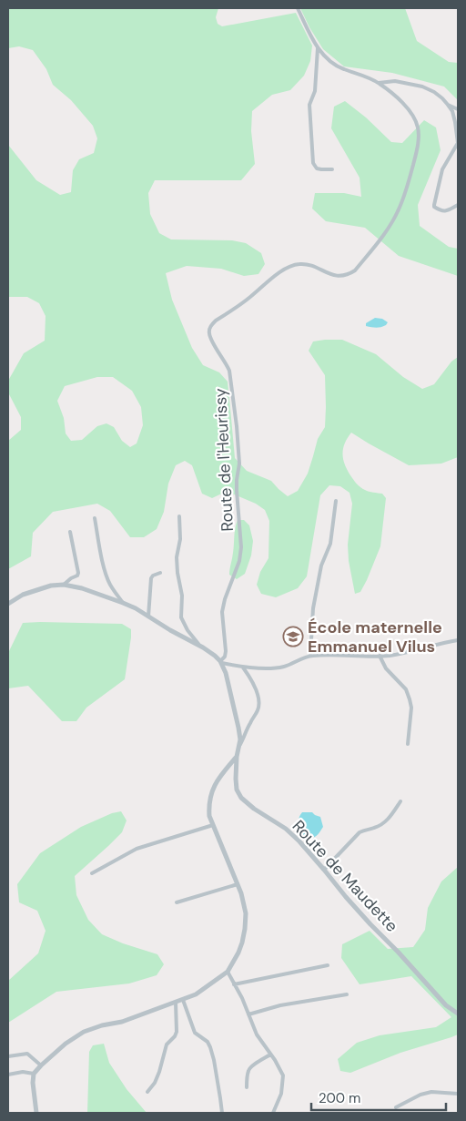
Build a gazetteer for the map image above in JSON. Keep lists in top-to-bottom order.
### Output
{
  "streets": {
    "street": ["Route de l'Heurissy", "Route de Maudette"]
  },
  "crossings": [
    ["Route de l'Heurissy", "Route de Maudette"]
  ],
  "places": {
    "school or university": ["École maternelle Emmanuel Vilus"]
  },
  "scale_bar": "200 m"
}
